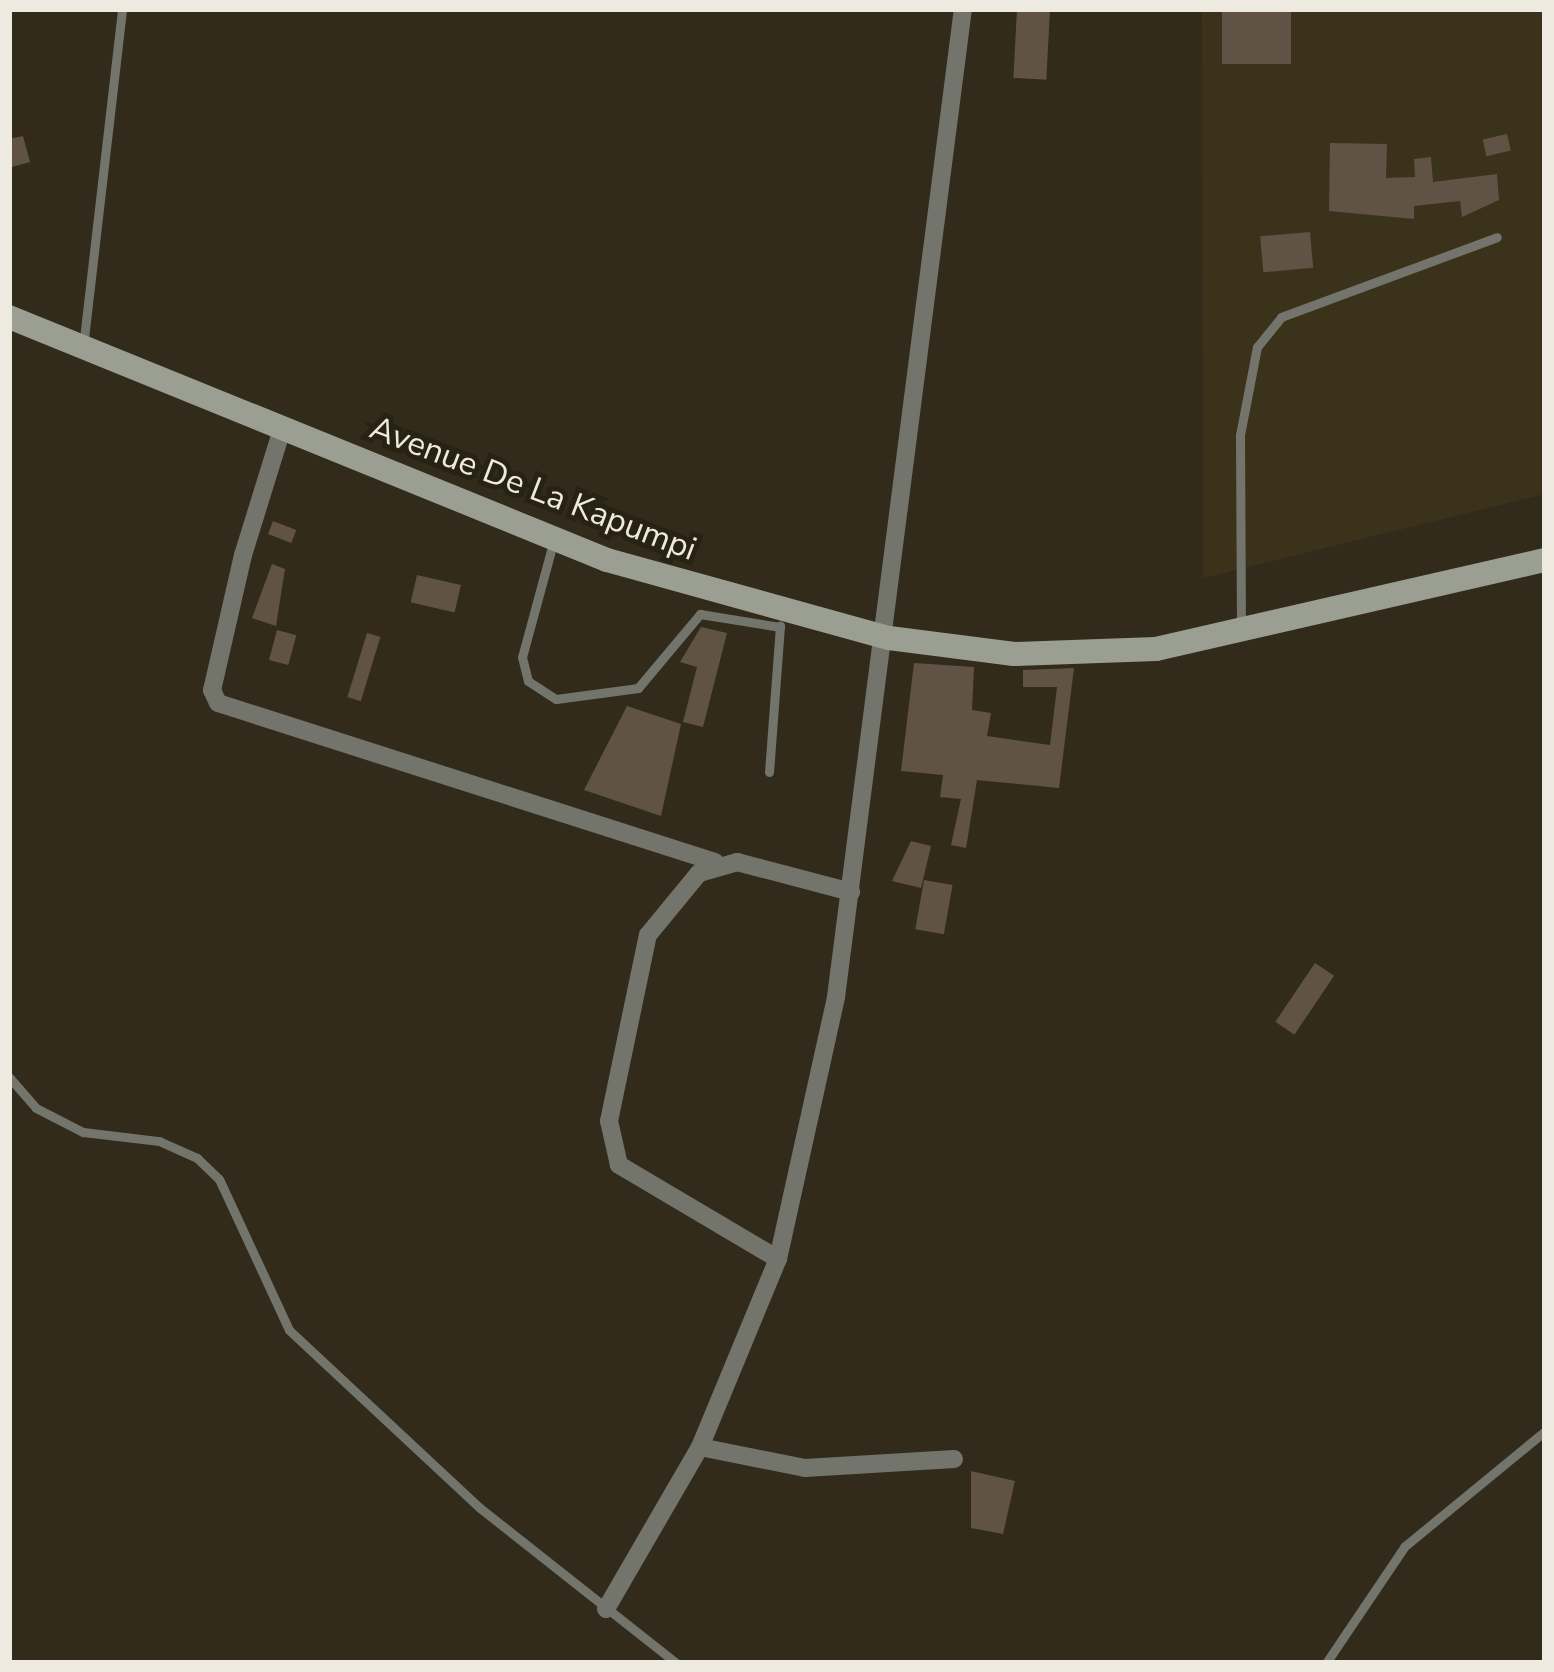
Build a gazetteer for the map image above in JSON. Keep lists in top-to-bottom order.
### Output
{
  "streets": {
    "main road": ["Avenue De La Kapumpi"]
  }
}
